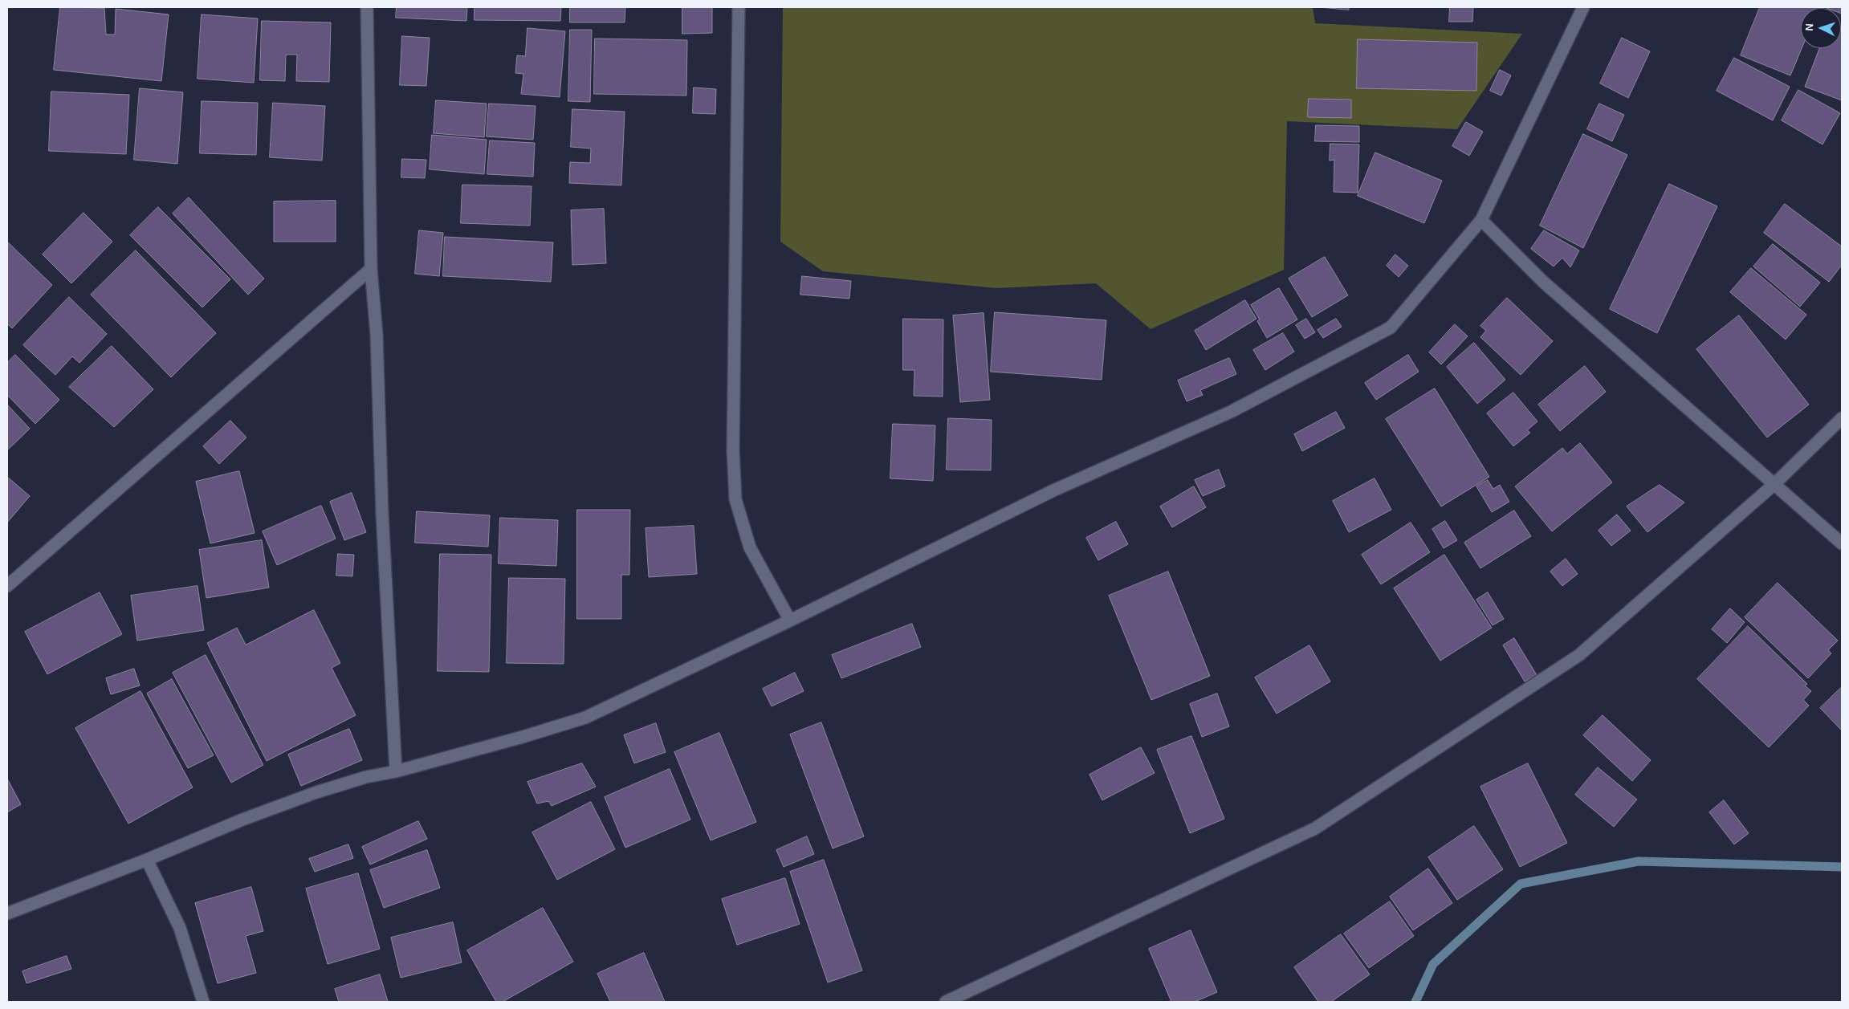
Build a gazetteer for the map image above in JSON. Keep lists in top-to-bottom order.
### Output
{
  "north": "left"
}
